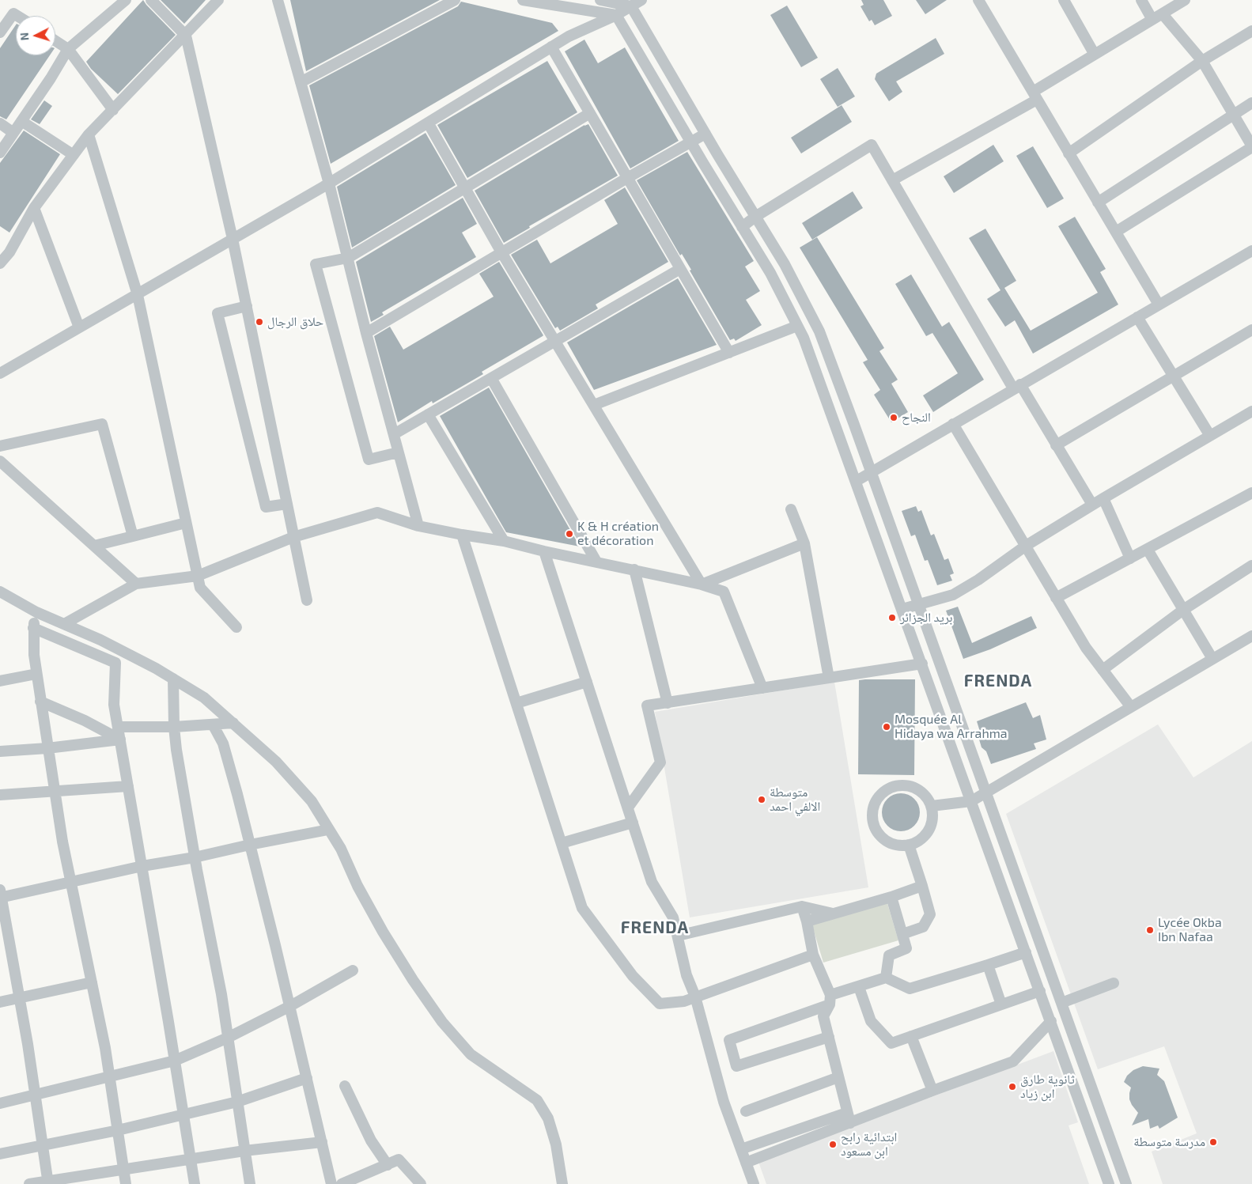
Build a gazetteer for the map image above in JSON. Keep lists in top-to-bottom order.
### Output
{
  "districts": ["FRENDA", "FRENDA"],
  "places": [
    "حلاق الرجال",
    "النجاح",
    "K & H création et décoration",
    "بريد الجزائر",
    "Mosquée Al Hidaya wa Arrahma",
    "متوسطة الالفي احمد",
    "Lycée Okba Ibn Nafaa",
    "ثانوية طارق ابن زياد",
    "مدرسة متوسطة",
    "ابتدائية رابح ابن مسعود"
  ],
  "north": "left"
}
